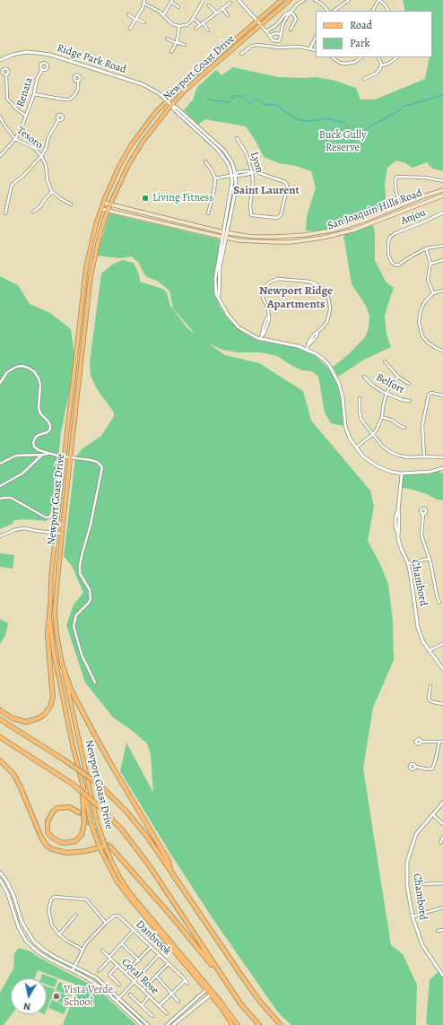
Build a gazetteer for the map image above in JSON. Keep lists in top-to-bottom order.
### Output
{
  "streets": {
    "main road": ["Newport Coast Drive", "San Joaquin Hills Road"],
    "street": [
      "Ridge Park Road",
      "Renata",
      "Tesoro",
      "Lyon",
      "Anjou",
      "Belfort",
      "Chambord",
      "Danbrook",
      "Coral Rose"
    ]
  },
  "crossings": [
    ["Ridge Park Road", "Newport Coast Drive"],
    ["Ridge Park Road", "San Joaquin Hills Road"],
    ["Newport Coast Drive", "San Joaquin Hills Road"],
    ["Renata", "Tesoro"]
  ],
  "districts": ["Saint Laurent", "Newport Ridge Apartments"],
  "parks": ["Buck Gully Reserve"],
  "places": ["Living Fitness", "Vista Verde School"],
  "legend": ["Road", "Park"],
  "north": "bottom"
}
